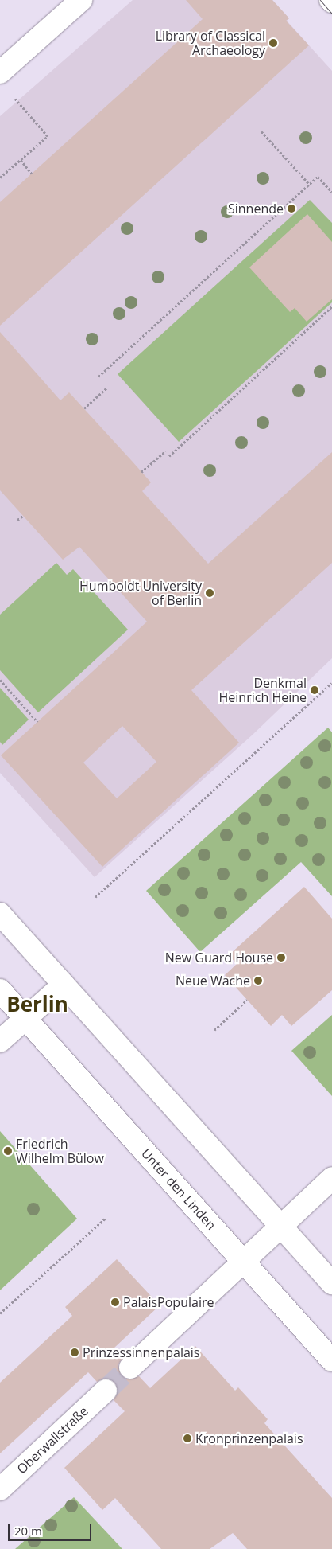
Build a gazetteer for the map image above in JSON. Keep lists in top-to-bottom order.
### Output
{
  "streets": {
    "main road": ["Unter den Linden", "Oberwallstraße"]
  },
  "districts": ["Berlin"],
  "places": [
    "Library of Classical Archaeology",
    "Sinnende",
    "Humboldt University of Berlin",
    "Denkmal Heinrich Heine",
    "New Guard House",
    "Neue Wache",
    "Friedrich Wilhelm Bülow",
    "PalaisPopulaire",
    "Prinzessinnenpalais",
    "Kronprinzenpalais"
  ],
  "scale_bar": "20 m"
}
